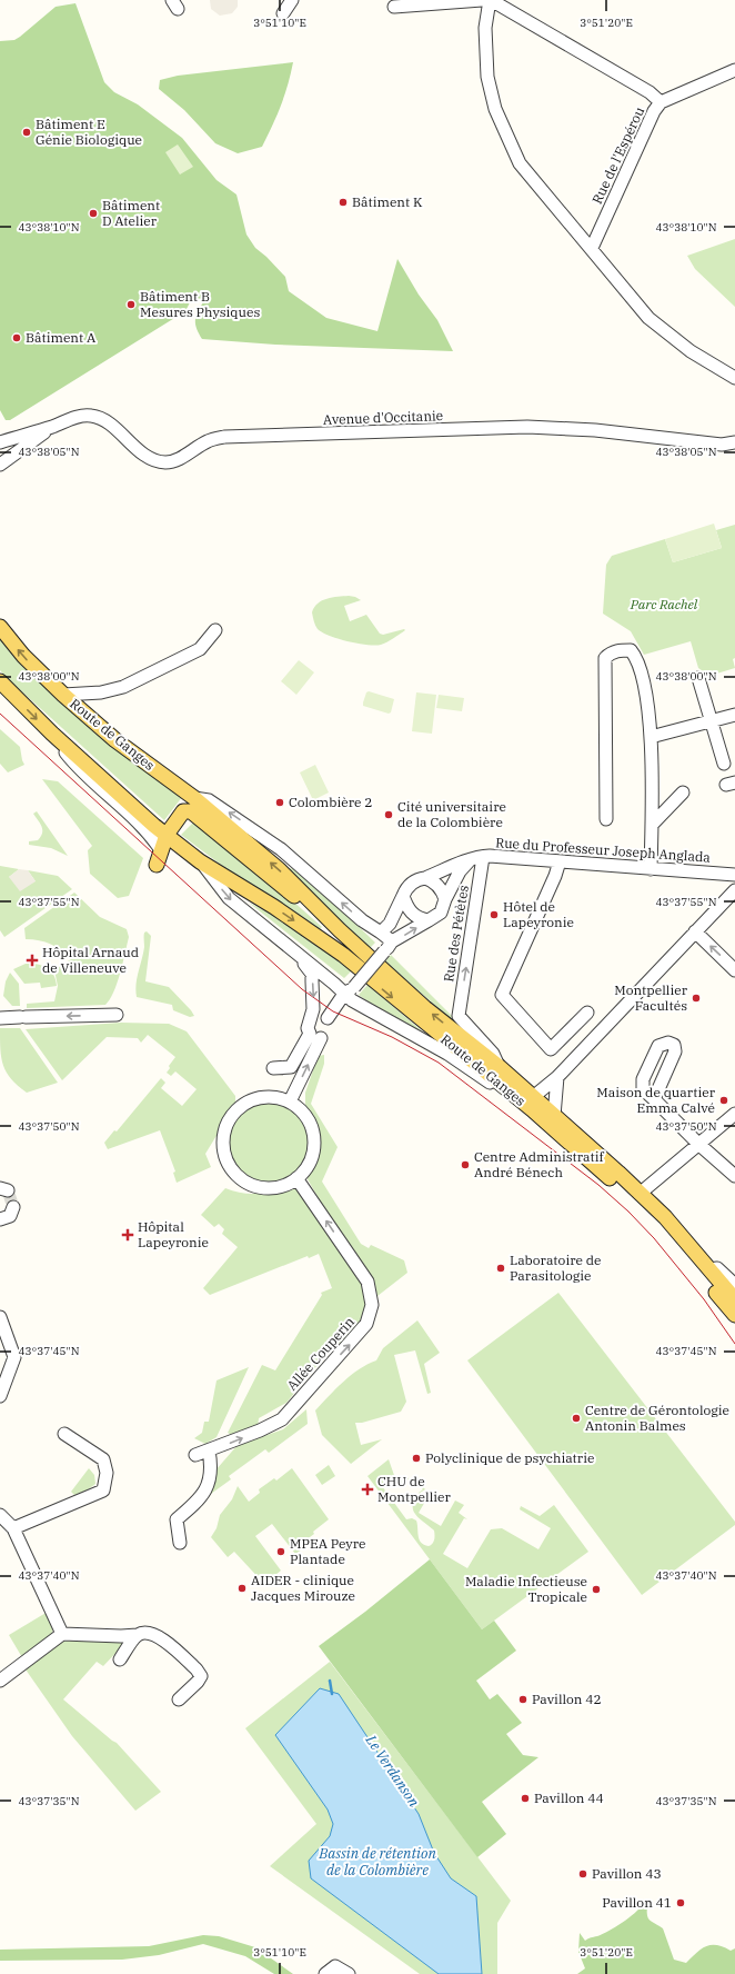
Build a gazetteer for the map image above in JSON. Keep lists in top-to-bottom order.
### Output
{
  "streets": {
    "main road": ["Route de Ganges"],
    "street": [
      "Rue de l'Espérou",
      "Avenue d'Occitanie",
      "Rue du Professeur Joseph Anglada",
      "Rue des Pétètes",
      "Allée Couperin"
    ]
  },
  "crossings": [
    ["Route de Ganges", "Rue du Professeur Joseph Anglada"],
    ["Route de Ganges", "Rue des Pétètes"],
    ["Rue du Professeur Joseph Anglada", "Rue des Pétètes"]
  ],
  "one_way": ["Rue des Pétètes"],
  "water": ["Le Verdanson", "Bassin de rétention de la Colombière"],
  "parks": ["Parc Rachel"],
  "places": {
    "other": [
      "Bâtiment E Génie Biologique",
      "Bâtiment K",
      "Bâtiment D Atelier",
      "Bâtiment B Mesures Physiques",
      "Bâtiment A",
      "Colombière 2",
      "Cité universitaire de la Colombière",
      "Hôtel de Lapeyronie",
      "Montpellier Facultés",
      "Maison de quartier Emma Calvé",
      "Centre Administratif André Bénech",
      "Laboratoire de Parasitologie",
      "Centre de Gérontologie Antonin Balmes",
      "Polyclinique de psychiatrie",
      "MPEA Peyre Plantade",
      "AIDER - clinique Jacques Mirouze",
      "Maladie Infectieuse Tropicale",
      "Pavillon 42",
      "Pavillon 44",
      "Pavillon 43",
      "Pavillon 41"
    ],
    "health": ["Hôpital Arnaud de Villeneuve", "Hôpital Lapeyronie", "CHU de Montpellier"]
  },
  "coordinates": [
    "3°51'10\"E",
    "3°51'20\"E",
    "43°38'10\"N",
    "43°38'05\"N",
    "43°38'00\"N",
    "43°37'55\"N",
    "43°37'50\"N",
    "43°37'45\"N",
    "43°37'40\"N",
    "43°37'35\"N"
  ]
}
